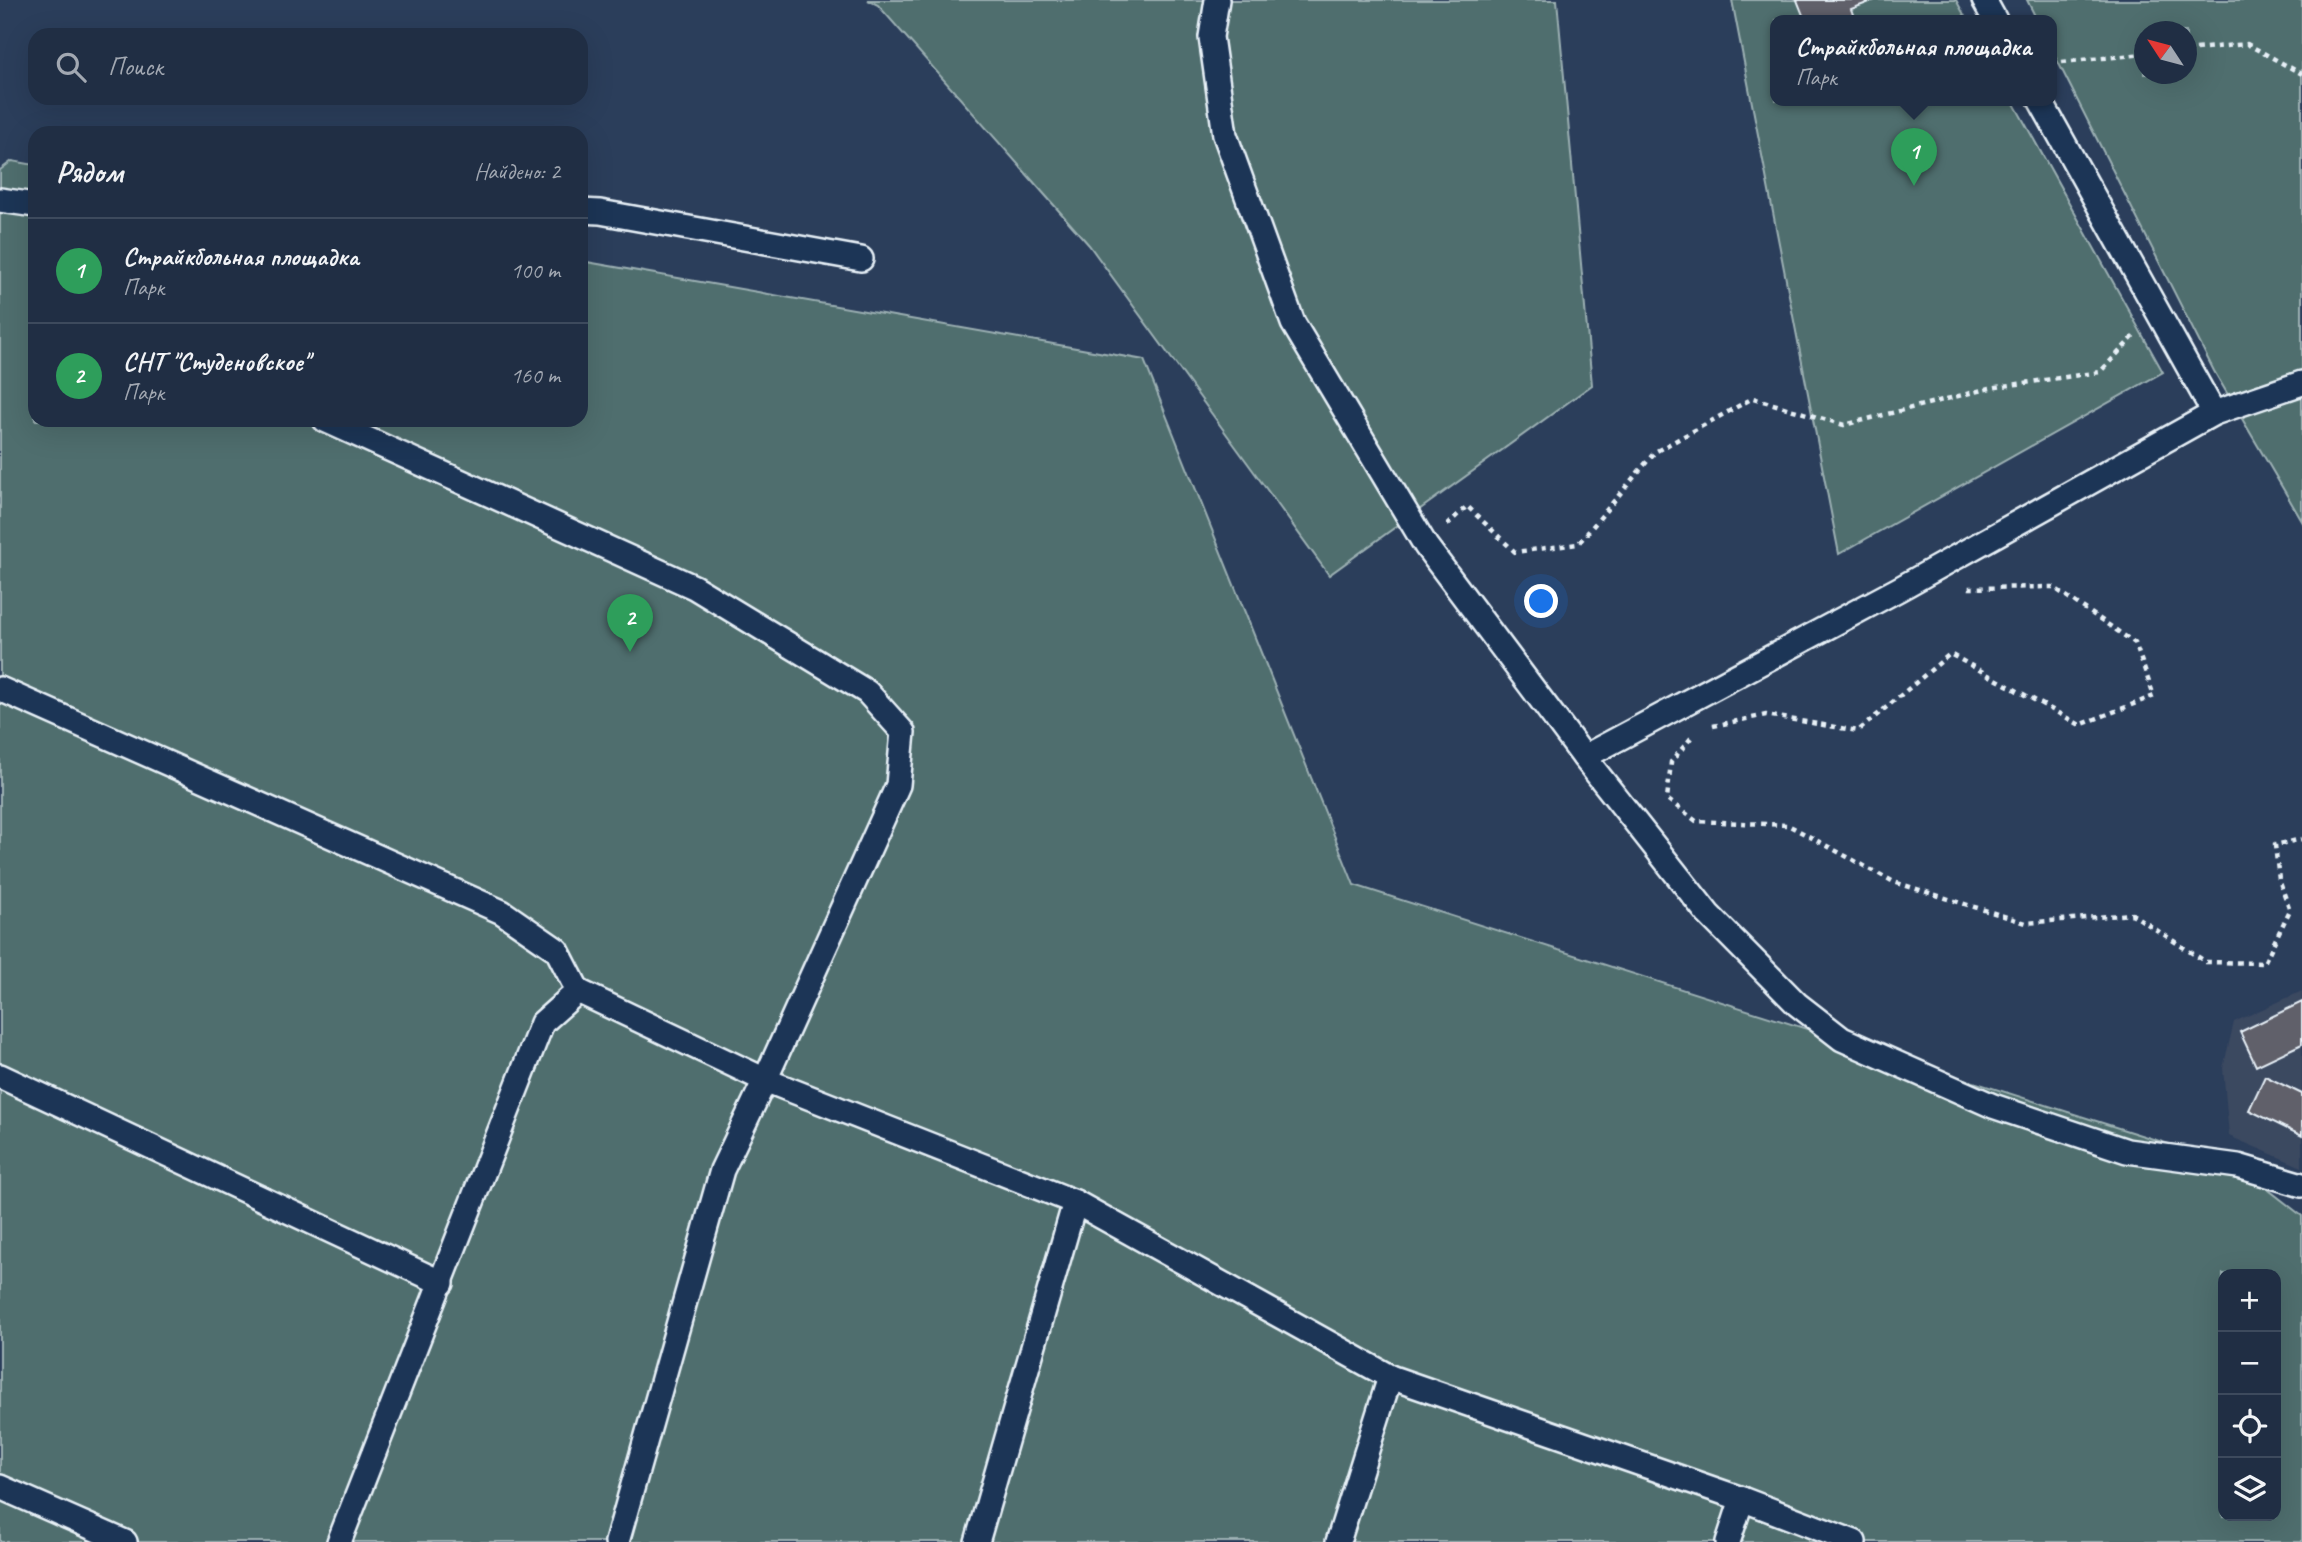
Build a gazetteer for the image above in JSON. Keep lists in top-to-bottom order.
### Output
{
  "north": "top left",
  "page": {
    "popup": ["Страйкбольная площадка", "Парк"],
    "search": "Поиск",
    "heading": ["Рядом", "Найдено: 2"],
    "pins": ["1", "2"],
    "list": [
      {
        "mark": "1",
        "name": "Страйкбольная площадка",
        "note": "Парк",
        "value": "100 m"
      },
      {
        "mark": "2",
        "name": "СНТ \"Студеновское\"",
        "note": "Парк",
        "value": "160 m"
      }
    ],
    "map_buttons": ["+", "−"]
  }
}
